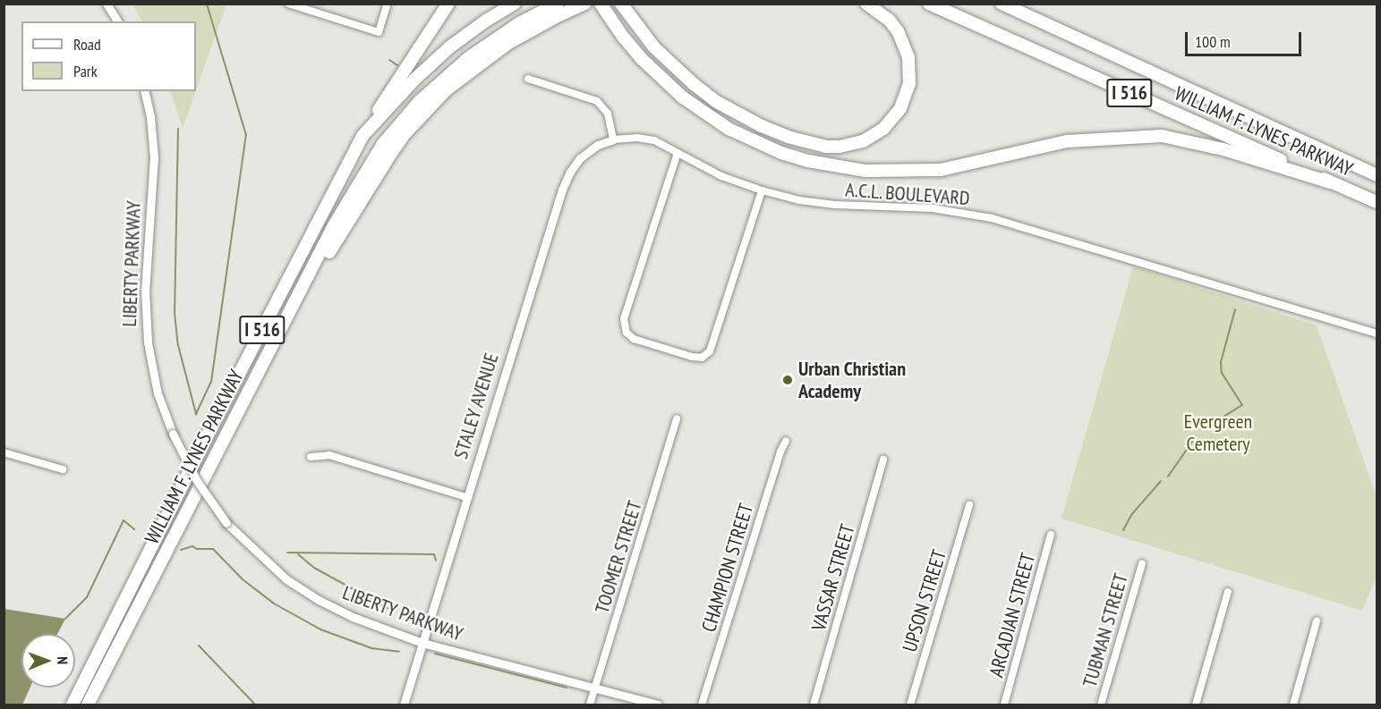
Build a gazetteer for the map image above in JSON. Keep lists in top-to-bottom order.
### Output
{
  "streets": {
    "highway": ["I 516", "WILLIAM F. LYNES PARKWAY"],
    "street": [
      "A.C.L. BOULEVARD",
      "LIBERTY PARKWAY",
      "STALEY AVENUE",
      "TOOMER STREET",
      "CHAMPION STREET",
      "VASSAR STREET",
      "UPSON STREET",
      "ARCADIAN STREET",
      "TUBMAN STREET"
    ]
  },
  "crossings": [
    ["A.C.L. BOULEVARD", "STALEY AVENUE"],
    ["LIBERTY PARKWAY", "STALEY AVENUE"],
    ["LIBERTY PARKWAY", "TOOMER STREET"]
  ],
  "parks": ["Evergreen Cemetery"],
  "places": ["Urban Christian Academy"],
  "legend": ["Road", "Park"],
  "scale_bar": "100 m",
  "north": "right"
}
